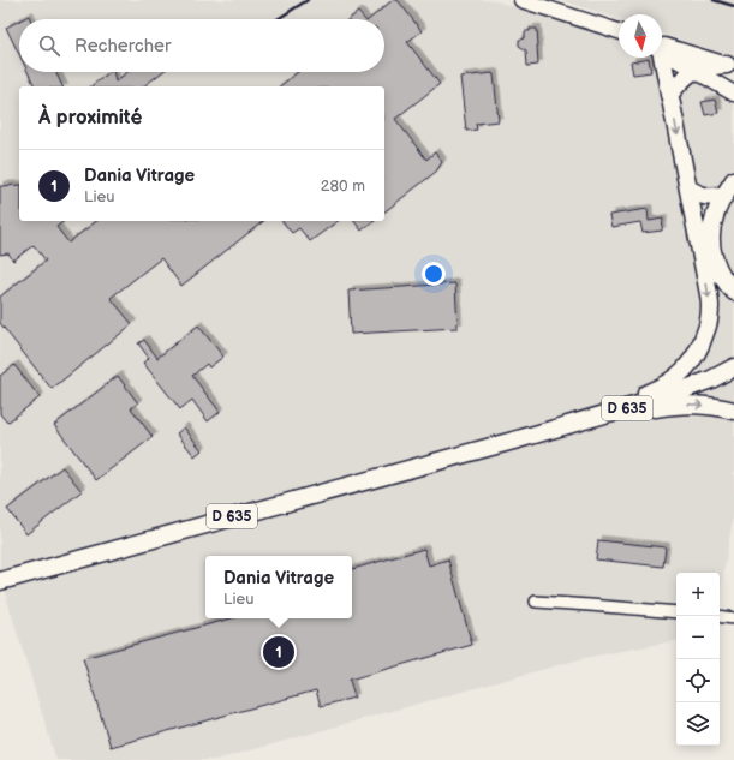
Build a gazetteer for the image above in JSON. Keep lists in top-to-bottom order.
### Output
{
  "streets": {
    "main road": ["D 635"]
  },
  "north": "bottom",
  "page": {
    "search": "Rechercher",
    "heading": "À proximité",
    "list": [
      {
        "mark": "1",
        "name": "Dania Vitrage",
        "note": "Lieu",
        "value": "280 m"
      }
    ],
    "popup": ["Dania Vitrage", "Lieu"],
    "map_buttons": ["+", "−"],
    "pins": "1"
  }
}
